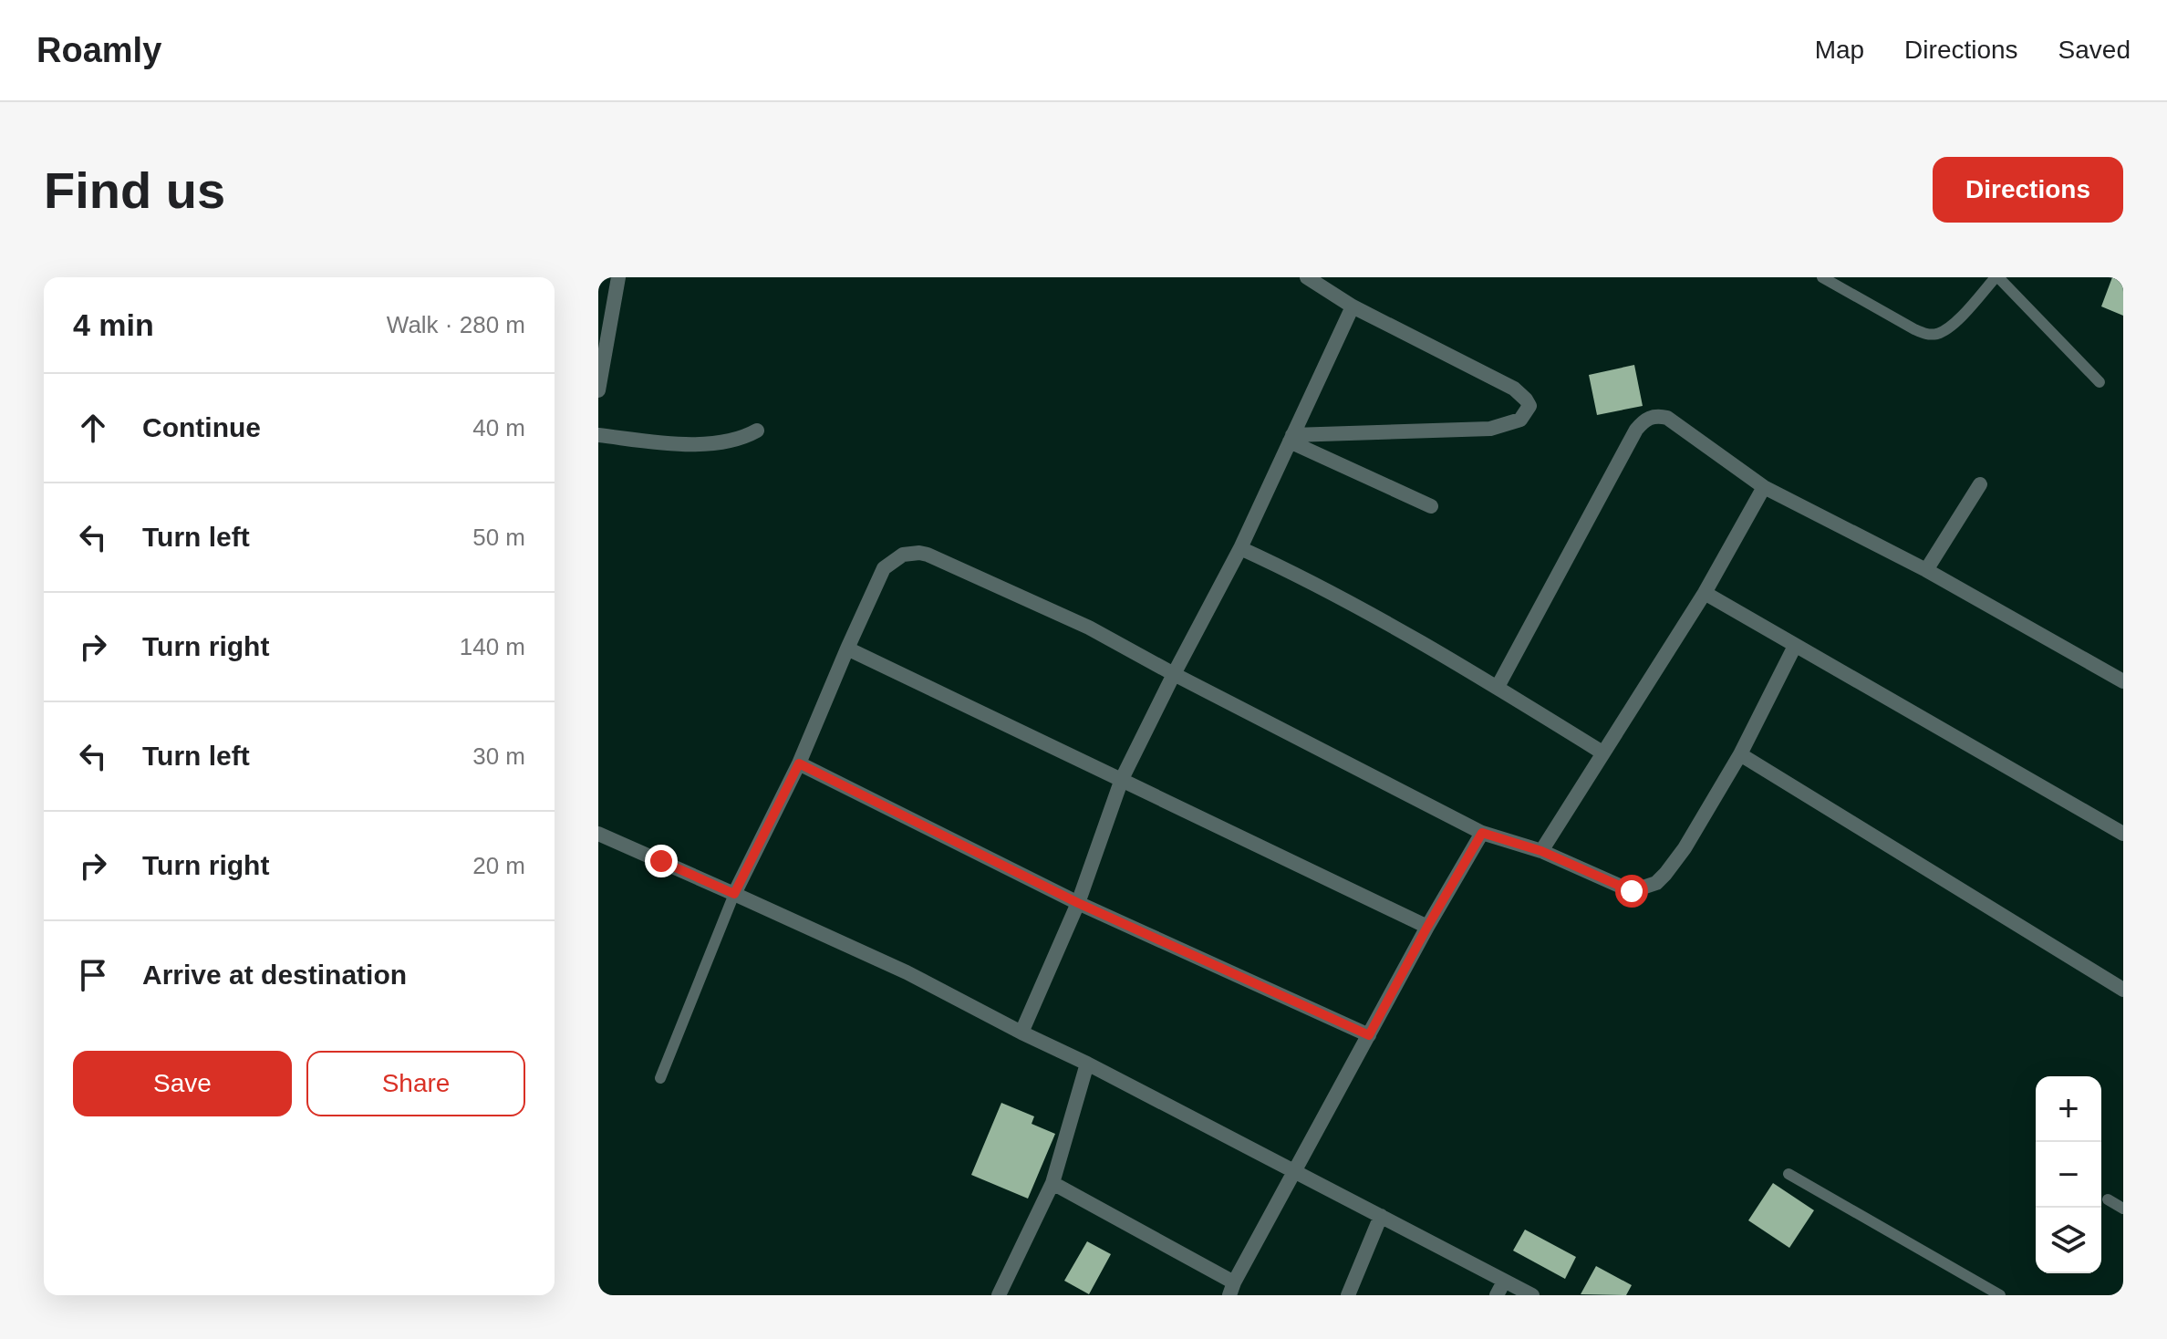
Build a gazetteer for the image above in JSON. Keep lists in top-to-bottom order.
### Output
{
  "page": {
    "header": "Roamly",
    "nav": ["Map", "Directions", "Saved"],
    "buttons": [
      "Directions",
      ["Save", "Share"]
    ],
    "title": "Find us",
    "heading": ["4 min", "Walk · 280 m"],
    "list": [
      ["Continue", "40 m"],
      ["Turn left", "50 m"],
      ["Turn right", "140 m"],
      ["Turn left", "30 m"],
      ["Turn right", "20 m"],
      "Arrive at destination"
    ],
    "map_buttons": ["+", "−"]
  }
}
